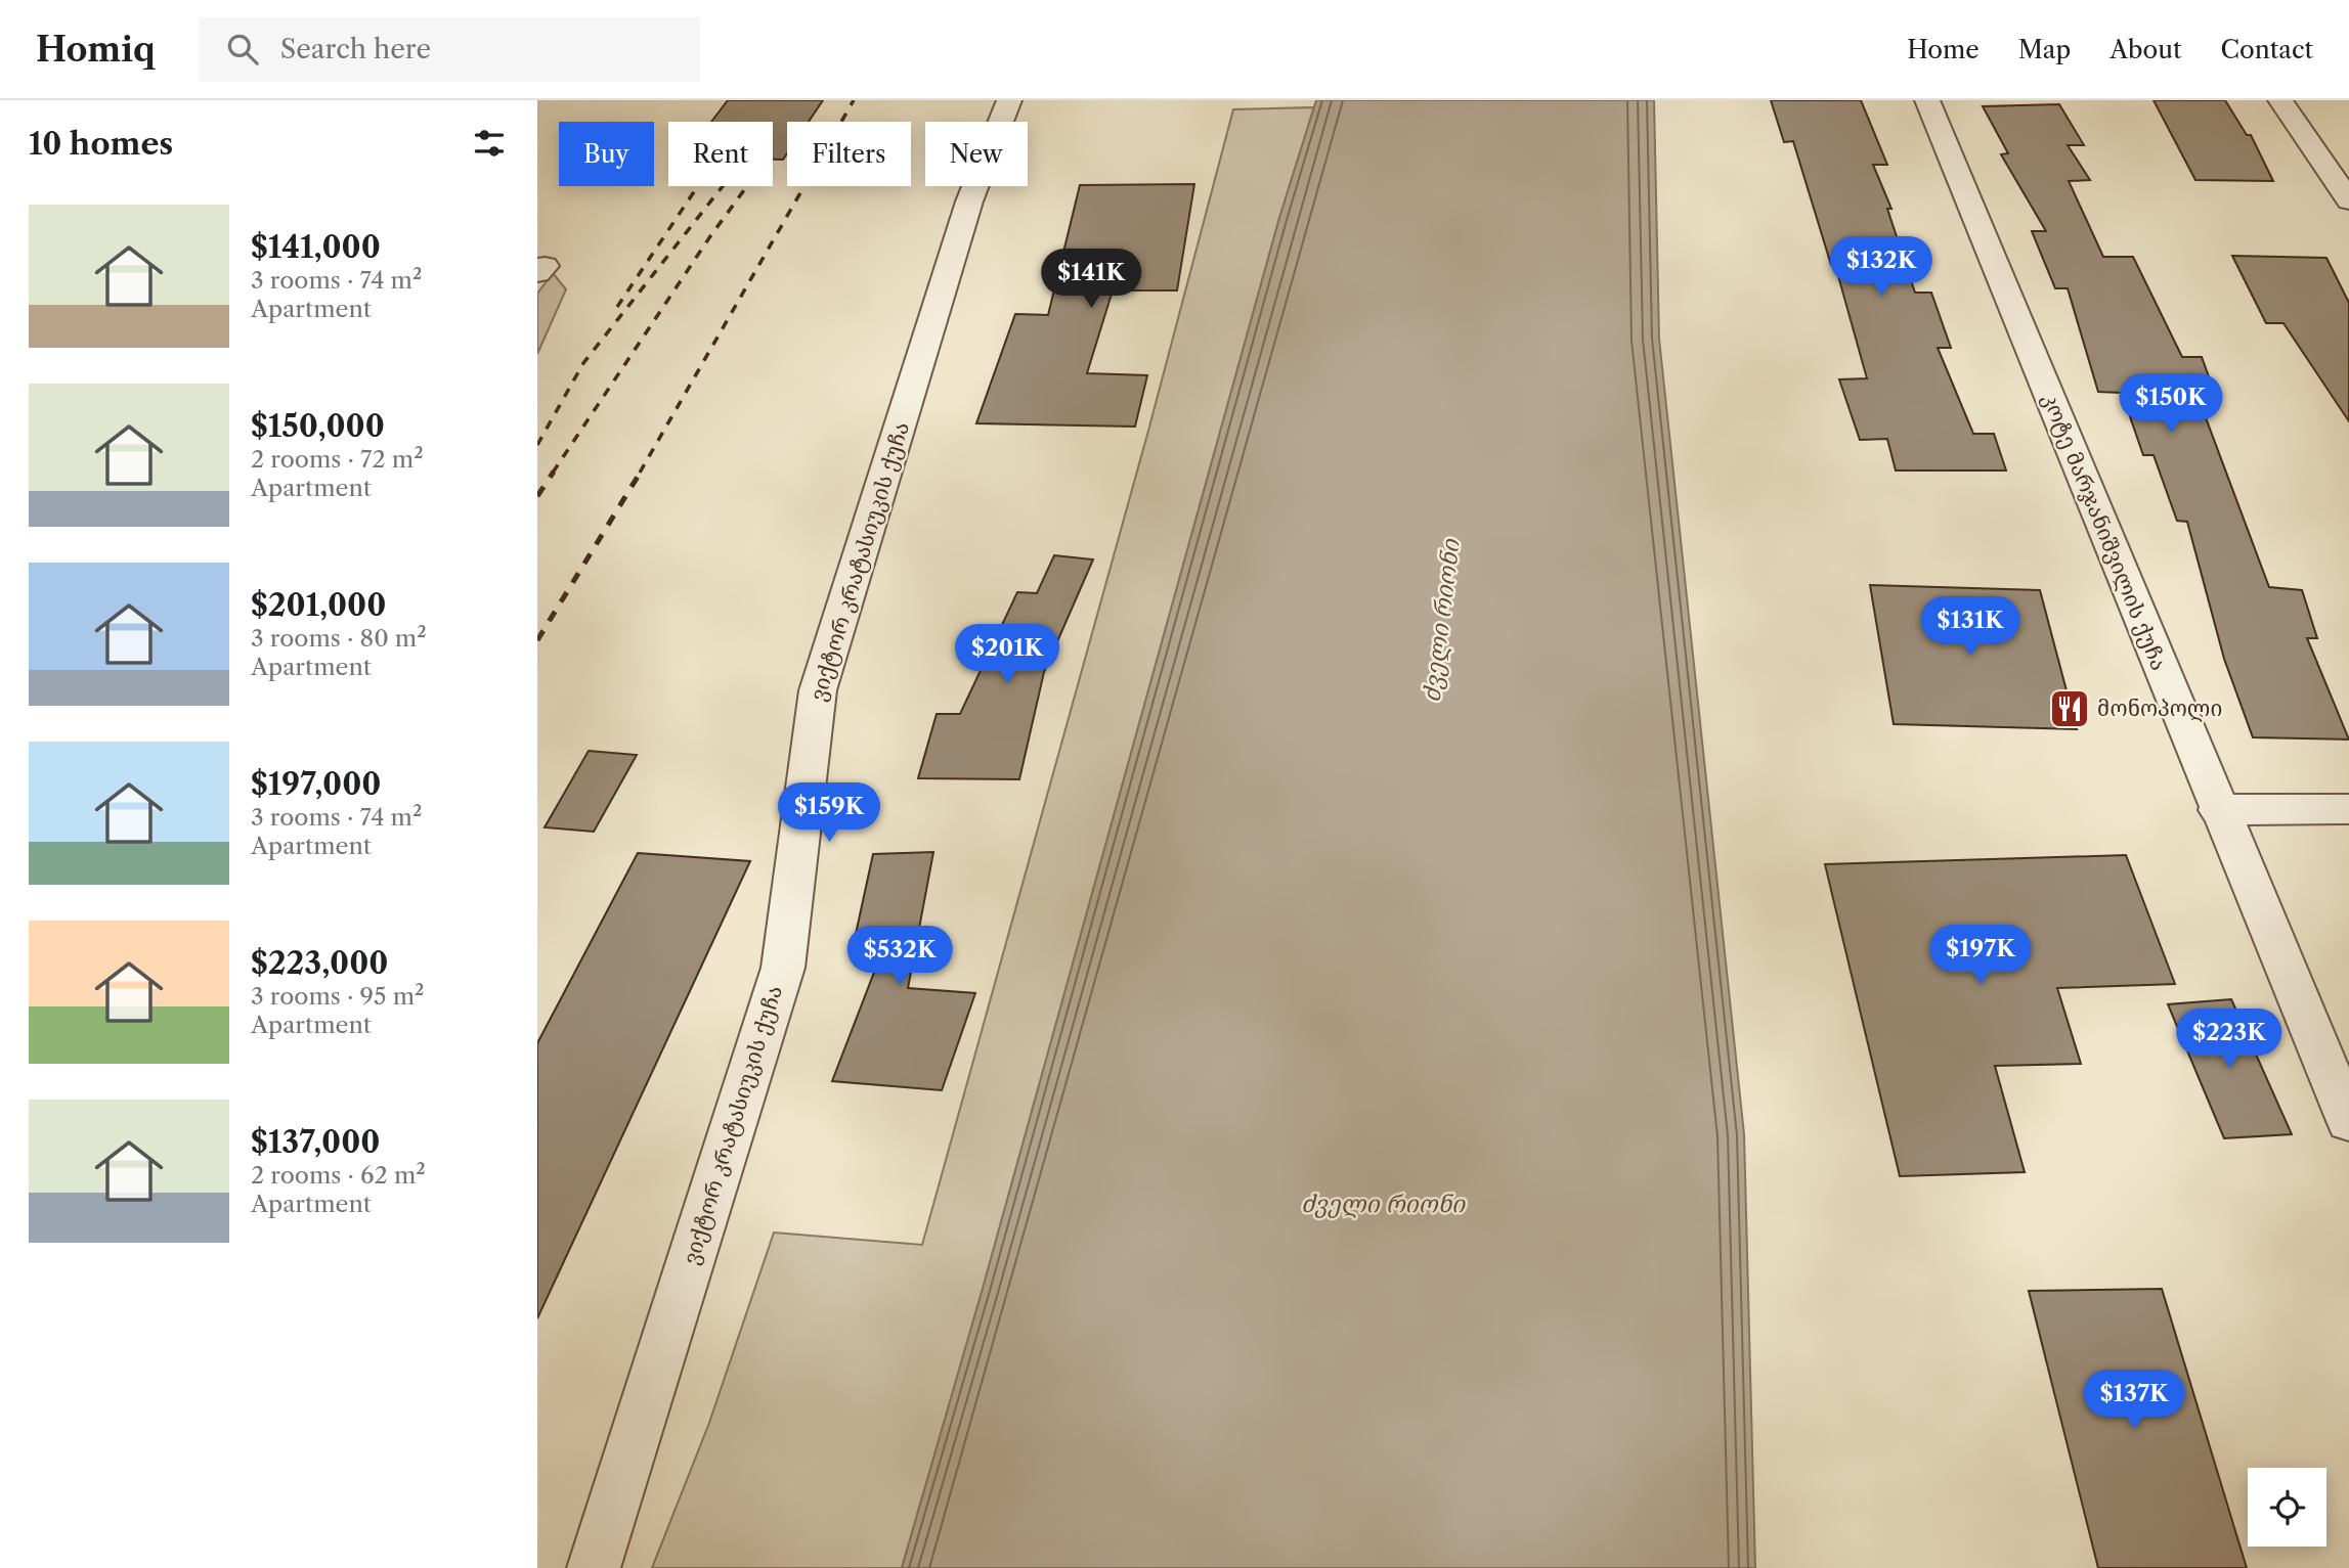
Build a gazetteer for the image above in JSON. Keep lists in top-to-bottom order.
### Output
{
  "streets": {
    "street": ["კოტე მარჯანიშვილის ქუჩა", "ვიქტორ კრატასიუკის ქუჩა"]
  },
  "water": ["ძველი რიონი"],
  "places": {
    "restaurant": ["მონოპოლი"]
  },
  "page": {
    "header": "Homiq",
    "search": "Search here",
    "nav": [
      "Home",
      "Map",
      "About",
      "Contact"
    ],
    "heading": "10 homes",
    "chip": [
      "Buy",
      "Rent",
      "Filters",
      "New"
    ],
    "list": [
      {
        "name": "$141,000",
        "note": "3 rooms · 74 m² · Apartment"
      },
      {
        "name": "$150,000",
        "note": "2 rooms · 72 m² · Apartment"
      },
      {
        "name": "$201,000",
        "note": "3 rooms · 80 m² · Apartment"
      },
      {
        "name": "$197,000",
        "note": "3 rooms · 74 m² · Apartment"
      },
      {
        "name": "$223,000",
        "note": "3 rooms · 95 m² · Apartment"
      },
      {
        "name": "$137,000",
        "note": "2 rooms · 62 m² · Apartment"
      }
    ],
    "price": [
      "$132K",
      "$141K",
      "$150K",
      "$131K",
      "$201K",
      "$159K",
      "$197K",
      "$532K",
      "$223K",
      "$137K"
    ]
  }
}
